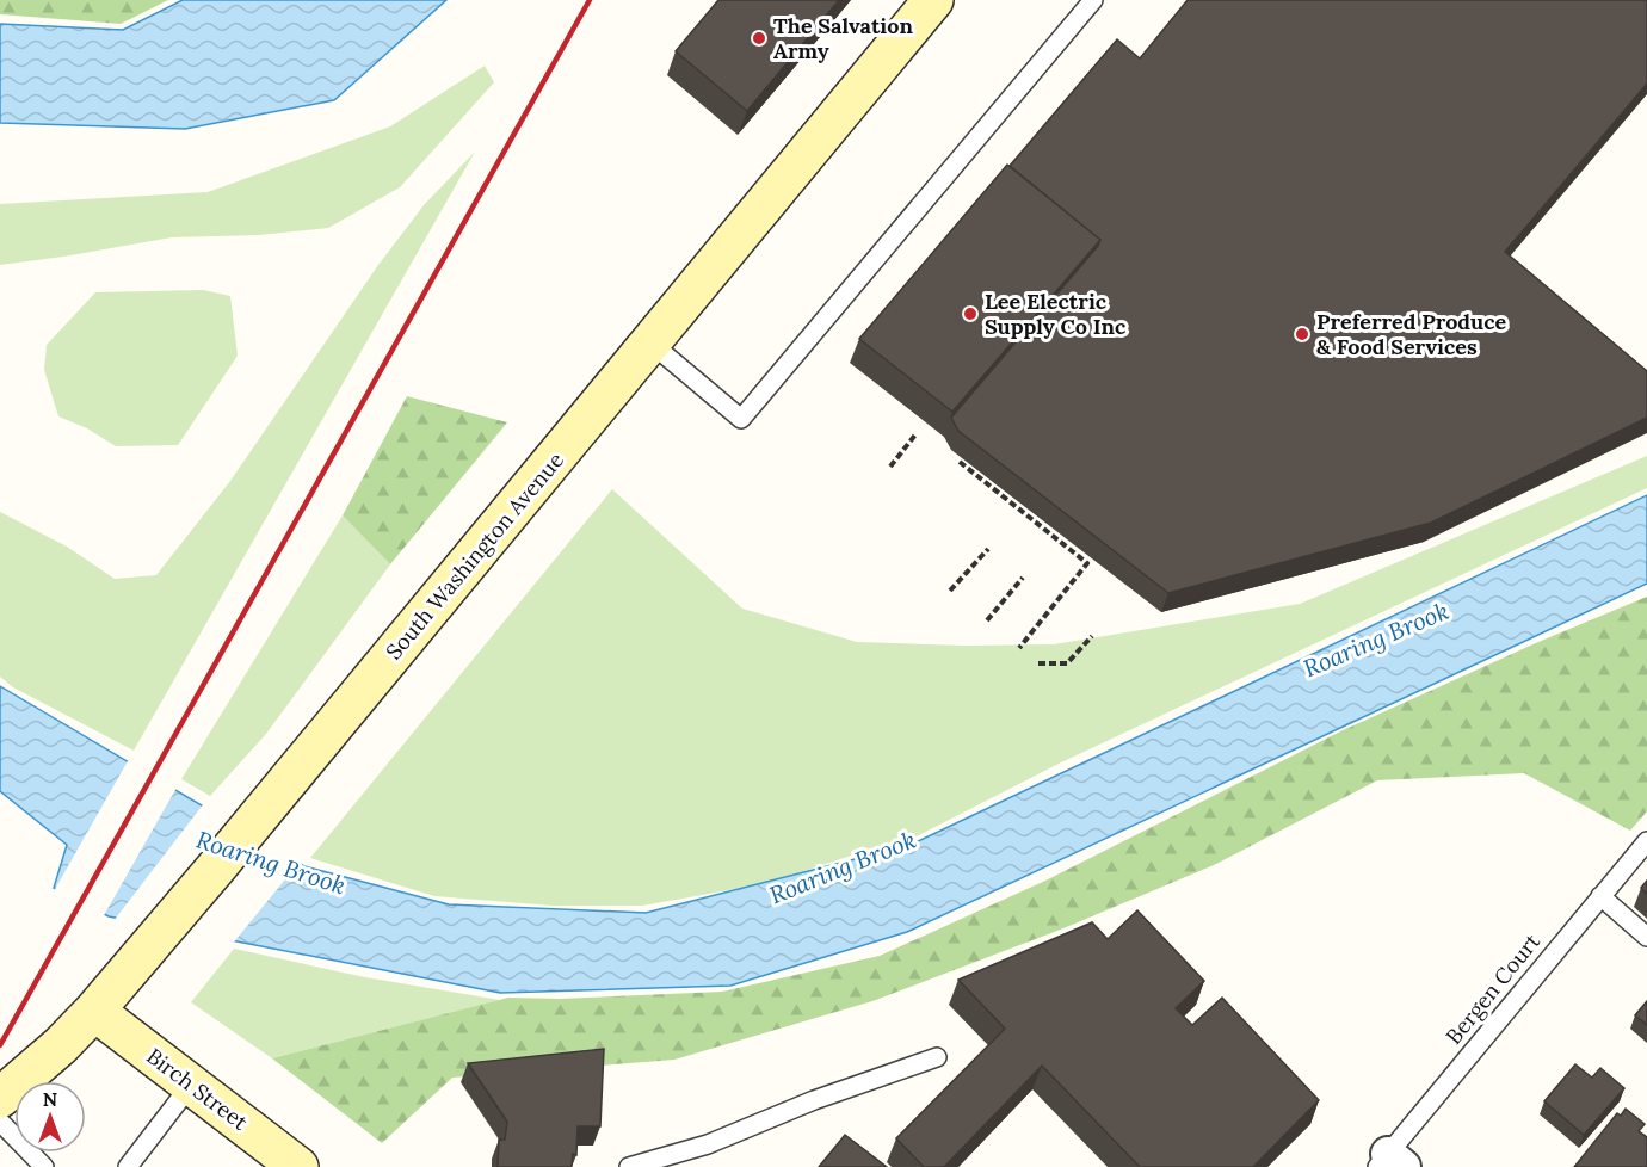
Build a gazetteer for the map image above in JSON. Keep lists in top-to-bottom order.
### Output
{
  "streets": {
    "street": ["South Washington Avenue", "Birch Street"],
    "lane": ["Bergen Court"]
  },
  "crossings": [
    ["South Washington Avenue", "Birch Street"]
  ],
  "water": ["Roaring Brook"],
  "places": ["The Salvation Army", "Lee Electric Supply Co Inc", "Preferred Produce & Food Services"],
  "north": "top"
}
